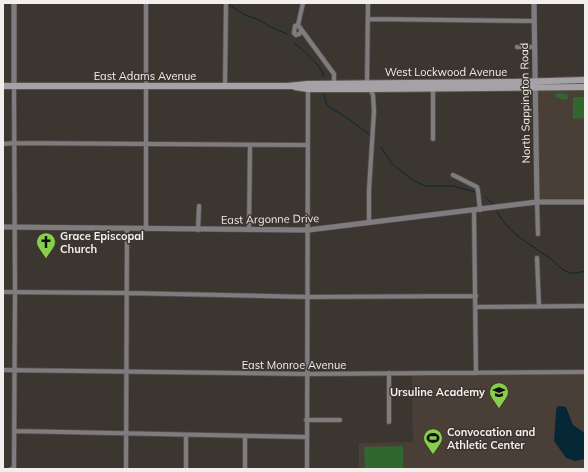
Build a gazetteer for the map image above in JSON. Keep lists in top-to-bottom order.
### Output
{
  "streets": {
    "main road": ["West Lockwood Avenue", "East Adams Avenue"],
    "street": ["North Sappington Road", "East Argonne Drive", "East Monroe Avenue"]
  },
  "crossings": [
    ["West Lockwood Avenue", "East Adams Avenue"],
    ["West Lockwood Avenue", "North Sappington Road"],
    ["North Sappington Road", "East Argonne Drive"]
  ],
  "places": {
    "church": ["Grace Episcopal Church"],
    "school or university": ["Ursuline Academy"],
    "sports": ["Convocation and Athletic Center"]
  }
}
